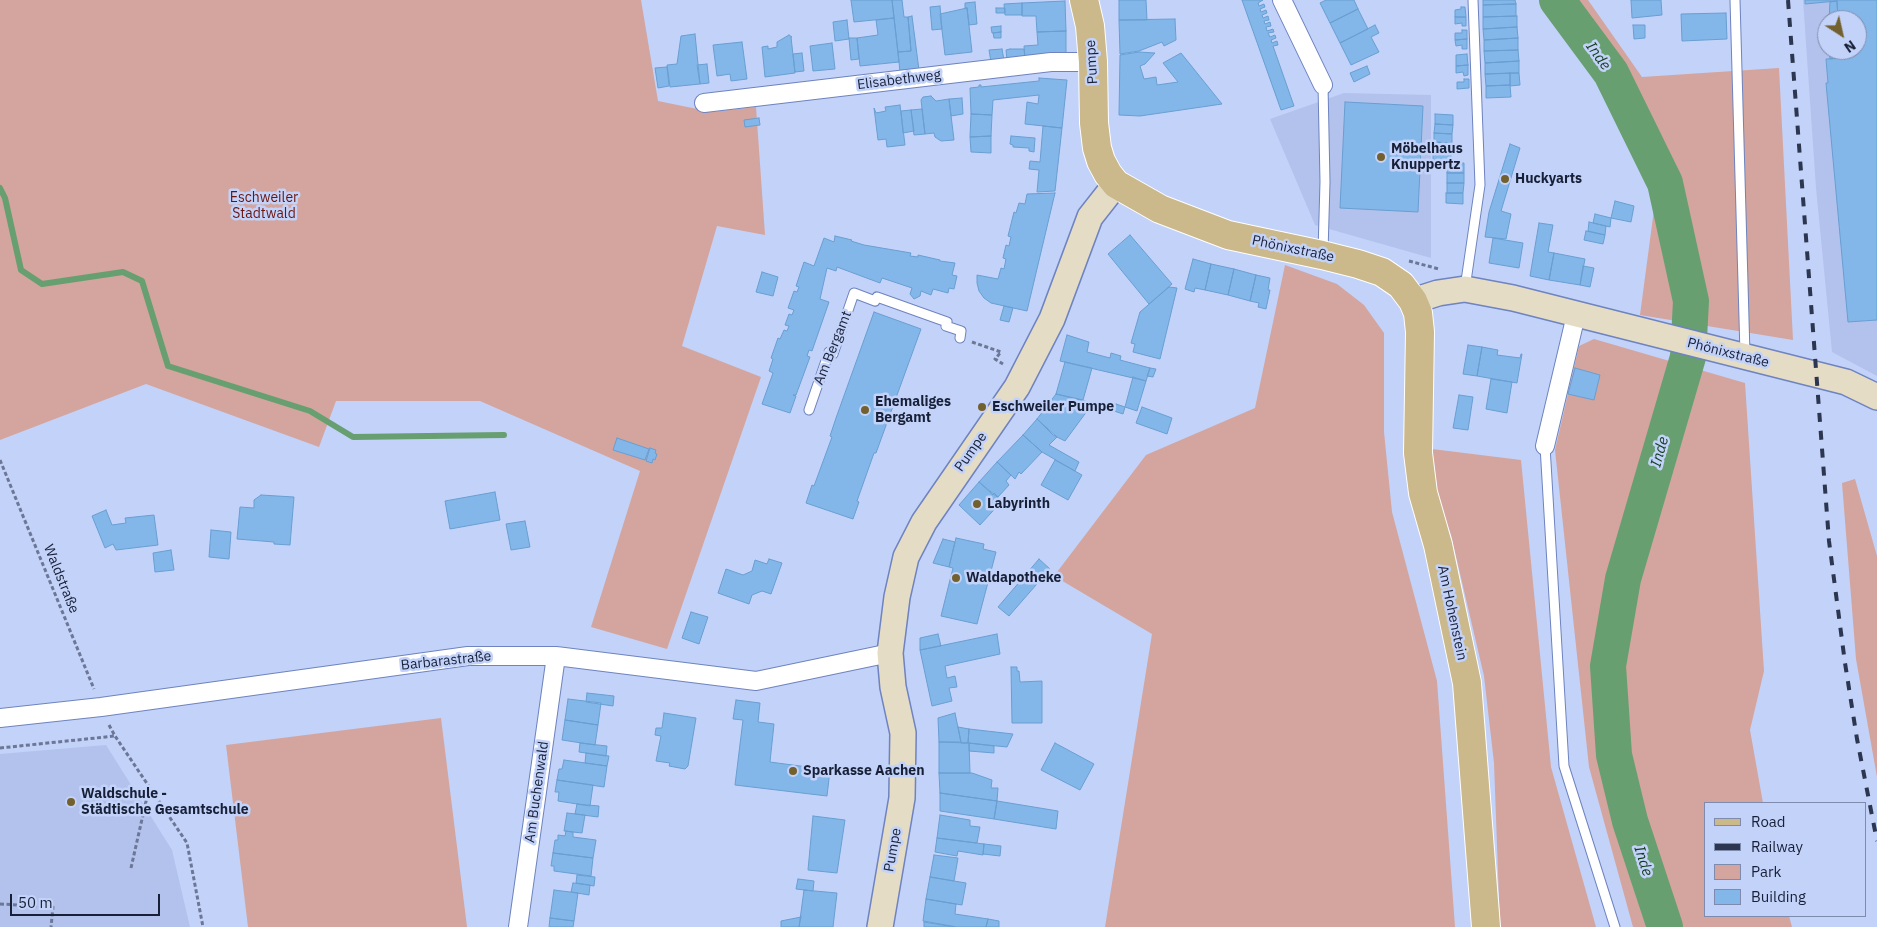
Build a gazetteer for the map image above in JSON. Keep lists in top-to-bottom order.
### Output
{
  "streets": {
    "main road": ["Pumpe", "Phönixstraße", "Am Hohenstein"],
    "street": ["Elisabethweg", "Barbarastraße", "Am Buchenwald"],
    "lane": ["Am Bergamt"],
    "path": ["Waldstraße"]
  },
  "crossings": [
    ["Pumpe", "Elisabethweg"],
    ["Pumpe", "Phönixstraße"],
    ["Pumpe", "Barbarastraße"],
    ["Phönixstraße", "Am Hohenstein"],
    ["Waldstraße", "Barbarastraße"],
    ["Barbarastraße", "Am Buchenwald"]
  ],
  "water": ["Inde"],
  "parks": ["Eschweiler Stadtwald"],
  "places": [
    "Möbelhaus Knuppertz",
    "Huckyarts",
    "Eschweiler Pumpe",
    "Ehemaliges Bergamt",
    "Labyrinth",
    "Waldapotheke",
    "Sparkasse Aachen",
    "Waldschule - Städtische Gesamtschule"
  ],
  "legend": [
    "Road",
    "Railway",
    "Park",
    "Building"
  ],
  "scale_bar": "50 m",
  "north": "bottom right"
}
